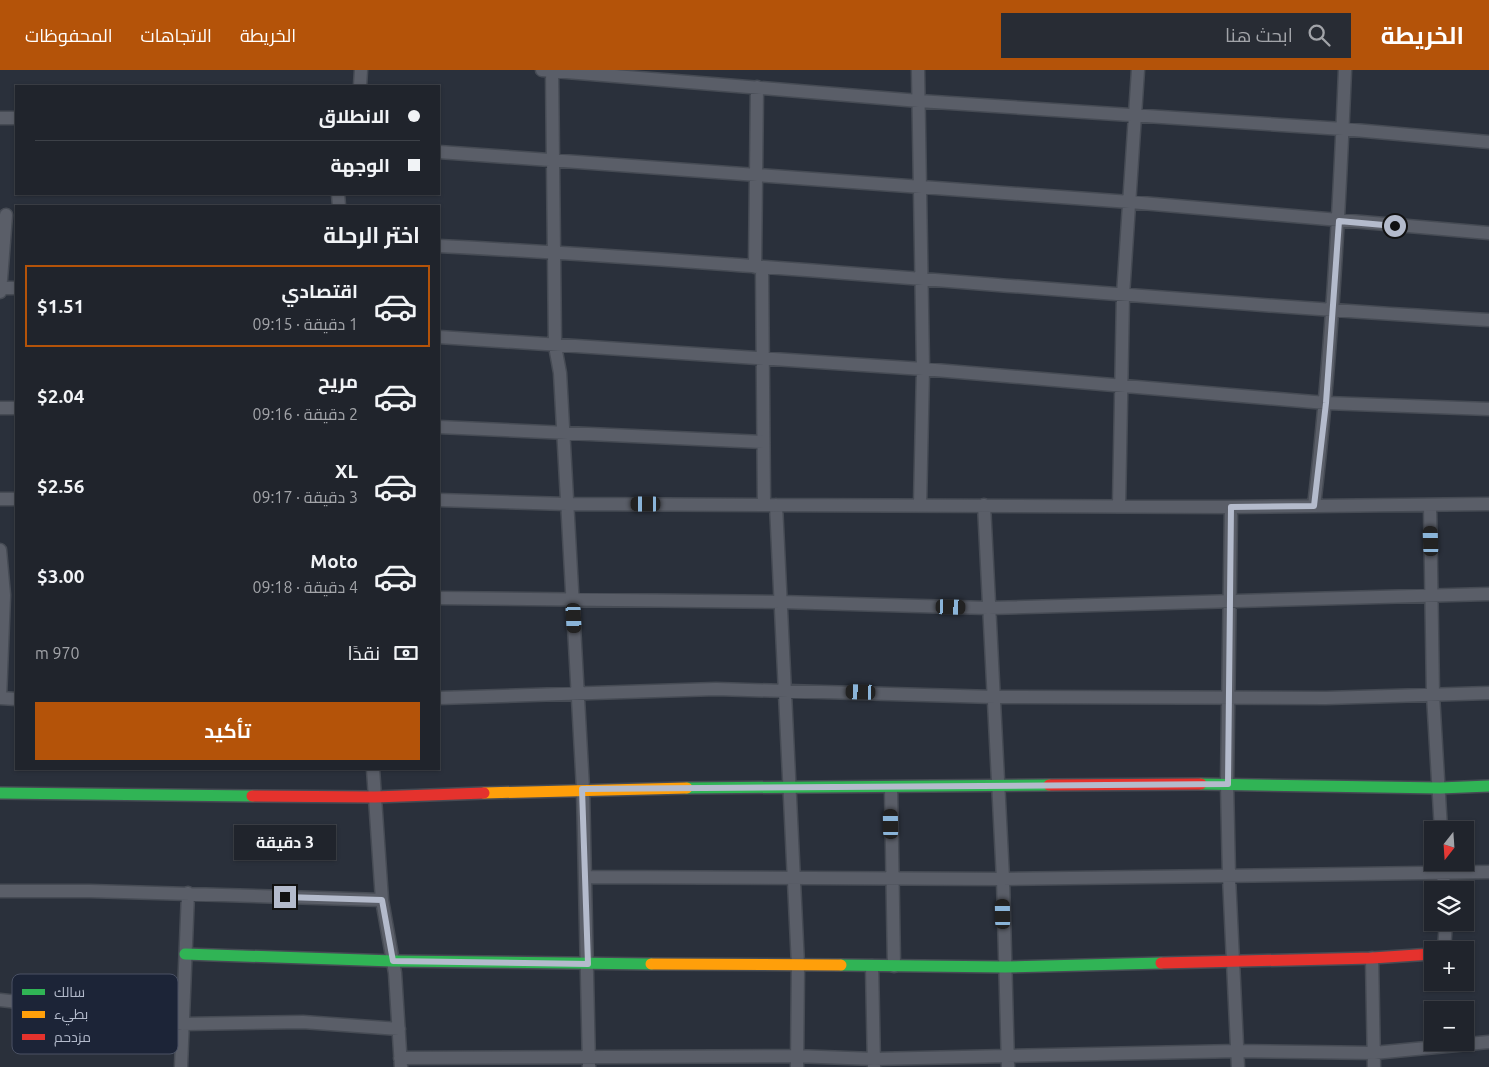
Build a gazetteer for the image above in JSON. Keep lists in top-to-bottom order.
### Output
{
  "legend": ["سالك", "بطيء", "مزدحم"],
  "north": "bottom",
  "page": {
    "header": "الخريطة",
    "search": "ابحث هنا",
    "nav": ["الخريطة", "الاتجاهات", "المحفوظات"],
    "banner": ["الانطلاق", "الوجهة"],
    "heading": "اختر الرحلة",
    "list": [
      {
        "name": "اقتصادي",
        "note": "1 دقيقة · 09:15",
        "value": "$1.51"
      },
      {
        "name": "مريح",
        "note": "2 دقيقة · 09:16",
        "value": "$2.04"
      },
      {
        "name": "XL",
        "note": "3 دقيقة · 09:17",
        "value": "$2.56"
      },
      {
        "name": "Moto",
        "note": "4 دقيقة · 09:18",
        "value": "$3.00"
      }
    ],
    "pay": ["نقدًا", "970 m"],
    "buttons": "تأكيد",
    "map_buttons": ["+", "−"],
    "bubble": "3 دقيقة"
  }
}
